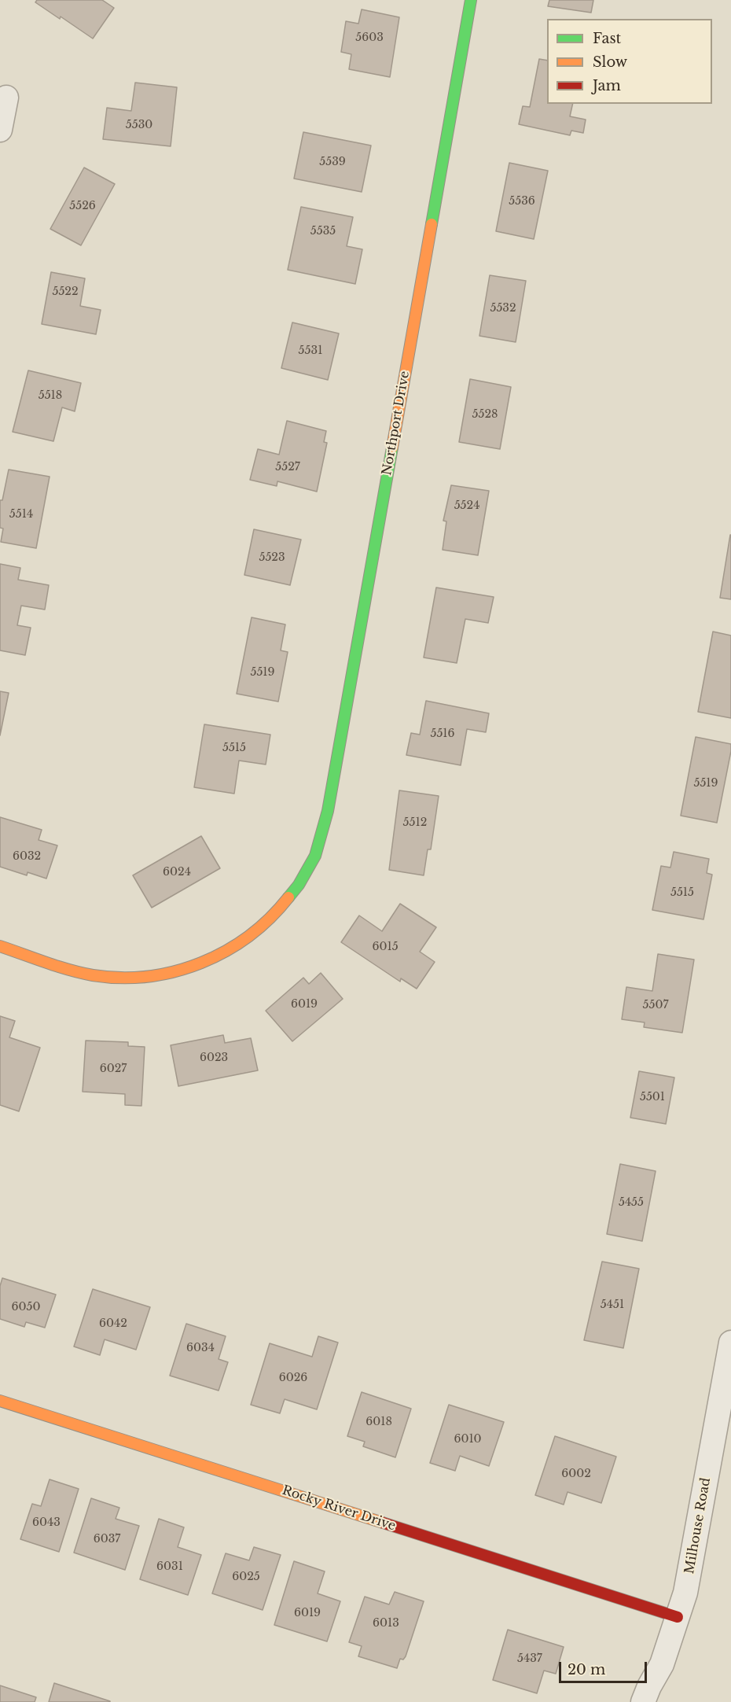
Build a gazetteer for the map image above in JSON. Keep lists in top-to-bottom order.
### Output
{
  "streets": {
    "street": ["Northport Drive", "Rocky River Drive", "Milhouse Road"]
  },
  "crossings": [
    ["Rocky River Drive", "Milhouse Road"]
  ],
  "house_numbers": [
    "5603",
    "5530",
    "5539",
    "5536",
    "5526",
    "5535",
    "5522",
    "5532",
    "5531",
    "5518",
    "5528",
    "5527",
    "5524",
    "5514",
    "5523",
    "5519",
    "5516",
    "5515",
    "5519",
    "5512",
    "6032",
    "6024",
    "5515",
    "6015",
    "6019",
    "5507",
    "6023",
    "6027",
    "5501",
    "5455",
    "5451",
    "6050",
    "6042",
    "6034",
    "6026",
    "6018",
    "6010",
    "6002",
    "6043",
    "6037",
    "6031",
    "6025",
    "6019",
    "6013",
    "5437"
  ],
  "legend": ["Fast", "Slow", "Jam"],
  "scale_bar": "20 m"
}
